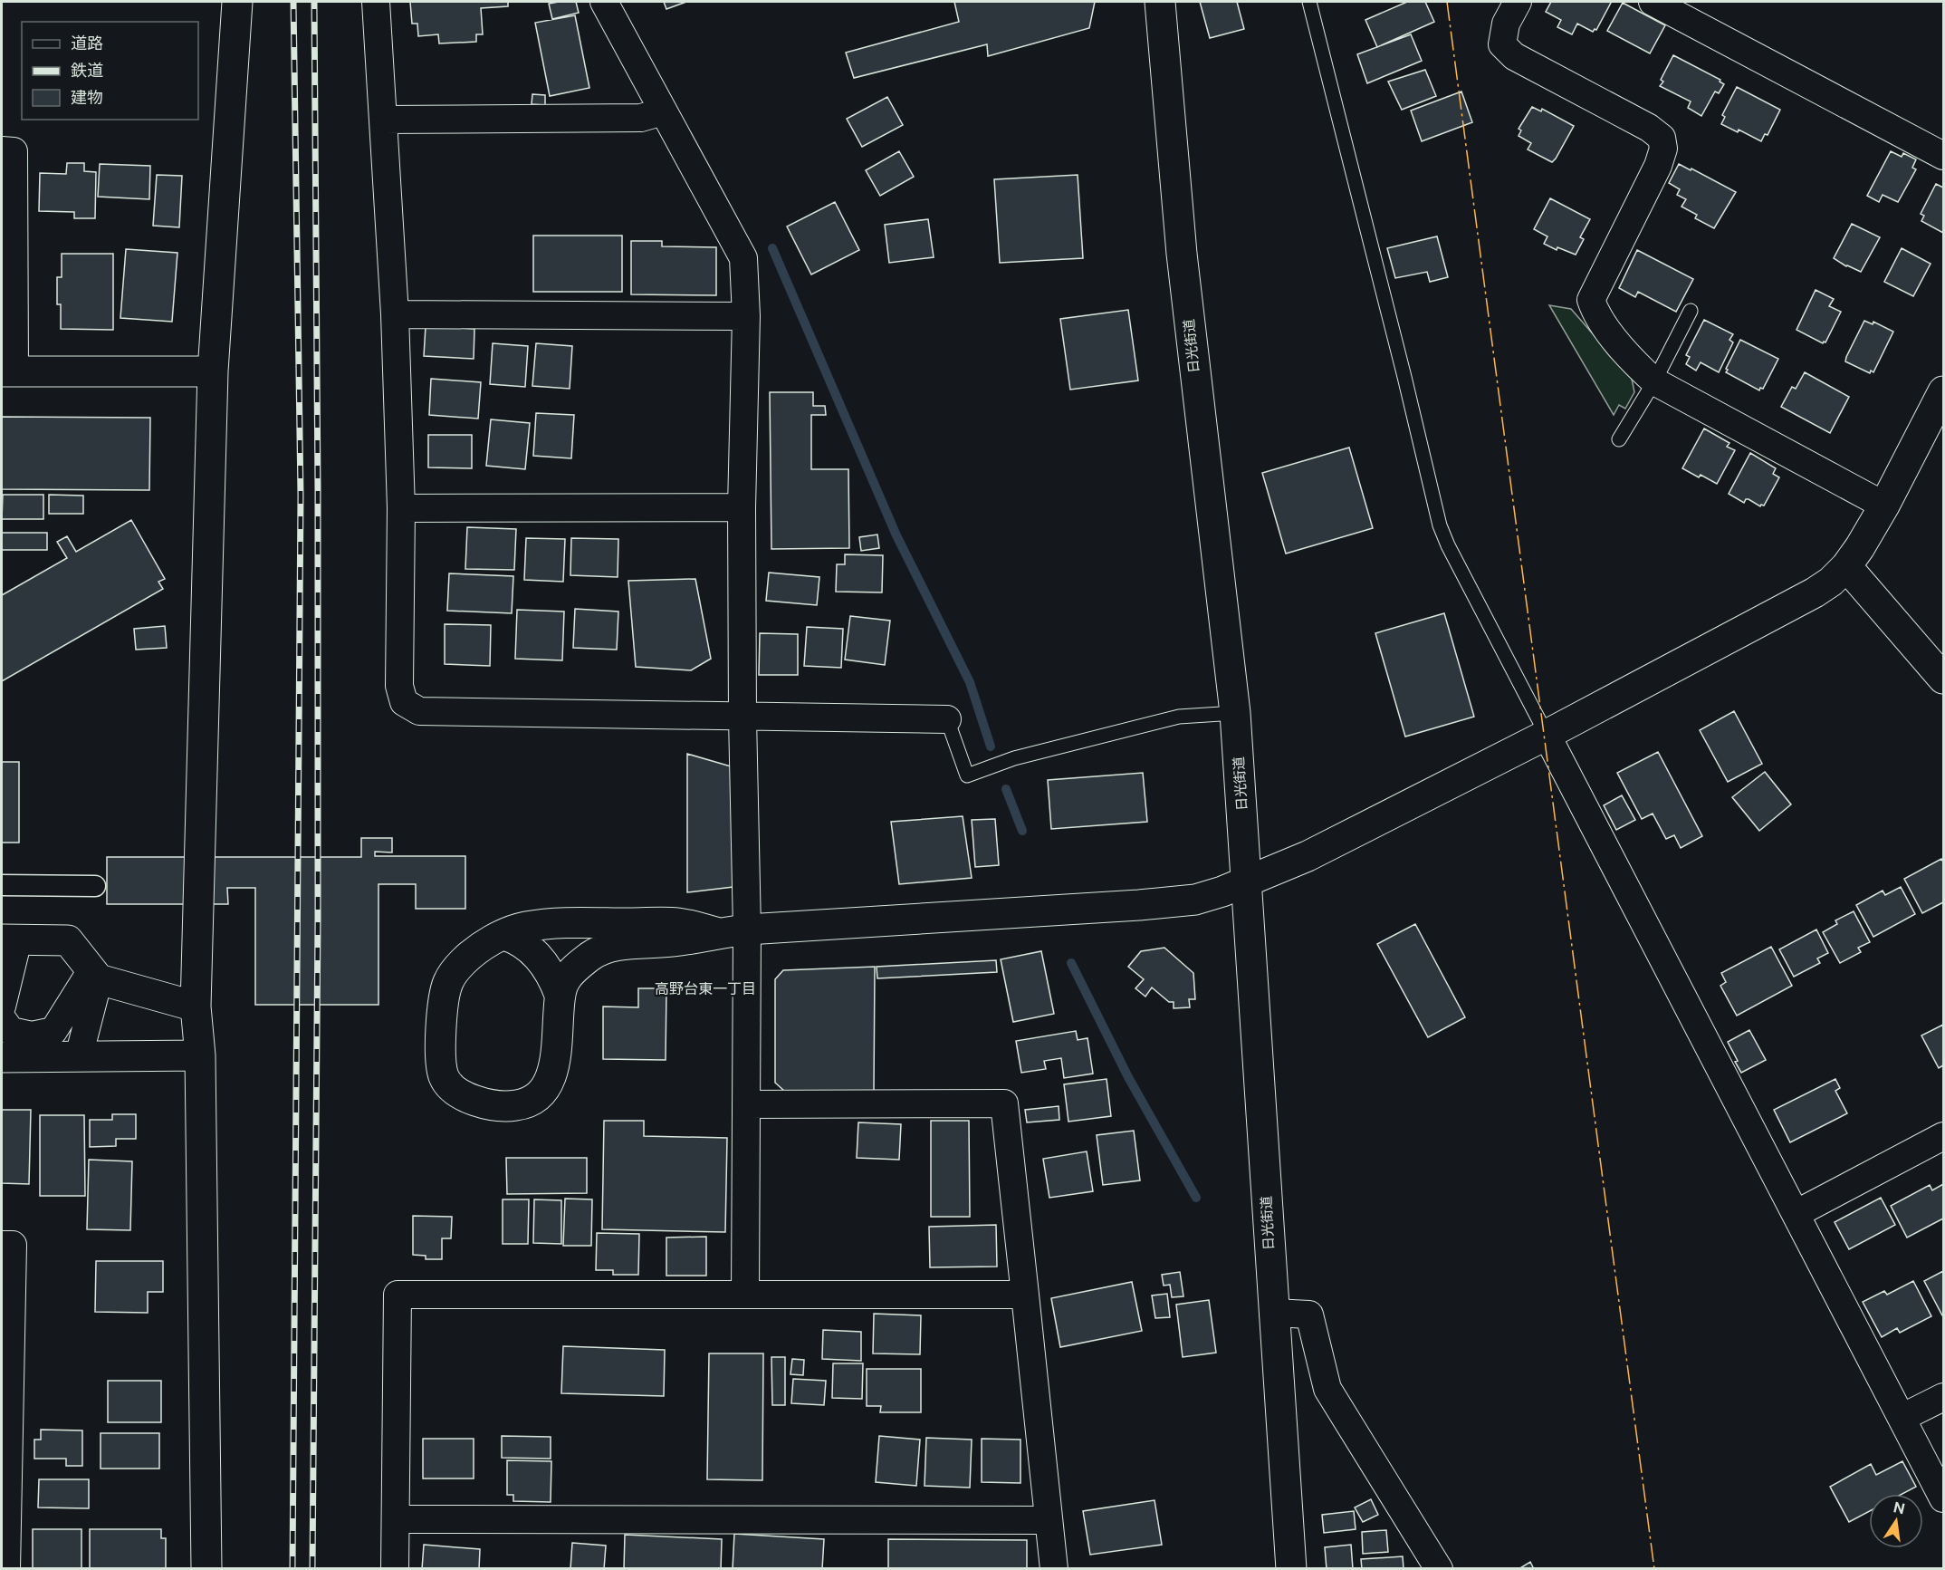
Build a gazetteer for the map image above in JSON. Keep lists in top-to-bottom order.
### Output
{
  "streets": {
    "main road": ["日光街道"]
  },
  "districts": ["高野台東一丁目"],
  "legend": ["道路", "鉄道", "建物"],
  "north": "top"
}
